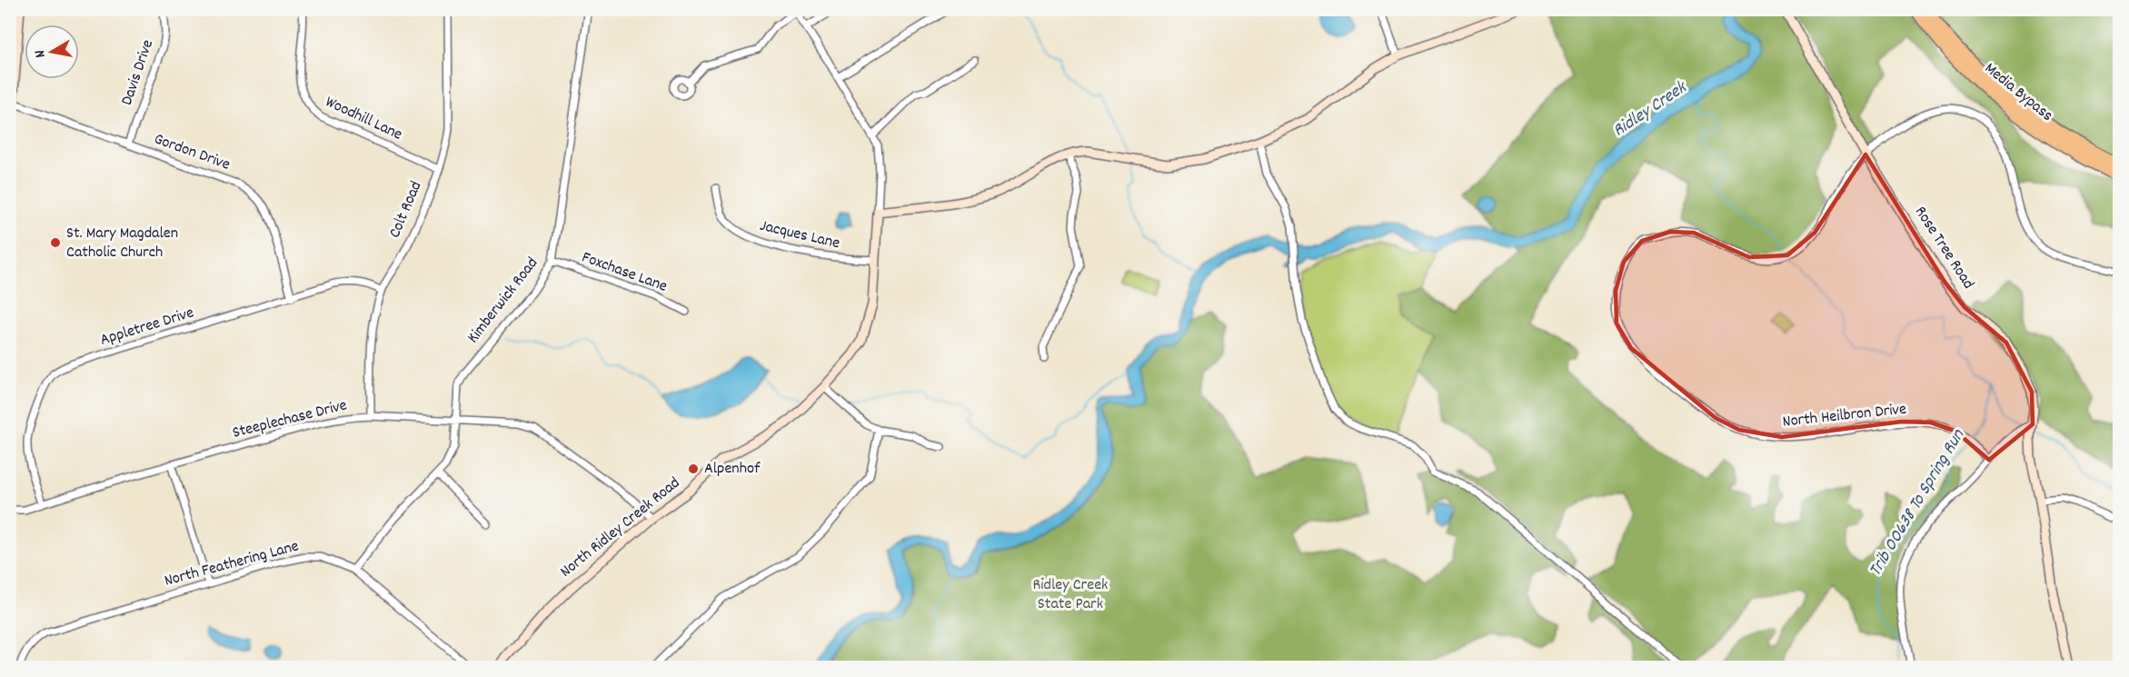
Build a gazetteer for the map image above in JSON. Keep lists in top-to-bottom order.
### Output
{
  "streets": {
    "highway": ["Media Bypass"],
    "street": [
      "Davis Drive",
      "Woodhill Lane",
      "Gordon Drive",
      "Colt Road",
      "Jacques Lane",
      "Rose Tree Road",
      "Foxchase Lane",
      "Kimberwick Road",
      "Appletree Drive",
      "North Heilbron Drive",
      "Steeplechase Drive",
      "North Ridley Creek Road",
      "North Feathering Lane"
    ]
  },
  "crossings": [
    ["Davis Drive", "Gordon Drive"],
    ["Woodhill Lane", "Colt Road"],
    ["Gordon Drive", "Appletree Drive"],
    ["Colt Road", "Appletree Drive"],
    ["Colt Road", "Steeplechase Drive"],
    ["Jacques Lane", "North Ridley Creek Road"],
    ["Rose Tree Road", "North Heilbron Drive"],
    ["Foxchase Lane", "Kimberwick Road"],
    ["Kimberwick Road", "Steeplechase Drive"],
    ["Kimberwick Road", "North Feathering Lane"],
    ["Appletree Drive", "Steeplechase Drive"],
    ["Steeplechase Drive", "North Ridley Creek Road"]
  ],
  "water": ["Ridley Creek", "Trib 00638 To Spring Run"],
  "parks": ["Ridley Creek State Park"],
  "places": ["St. Mary Magdalen Catholic Church", "Alpenhof"],
  "north": "left"
}
